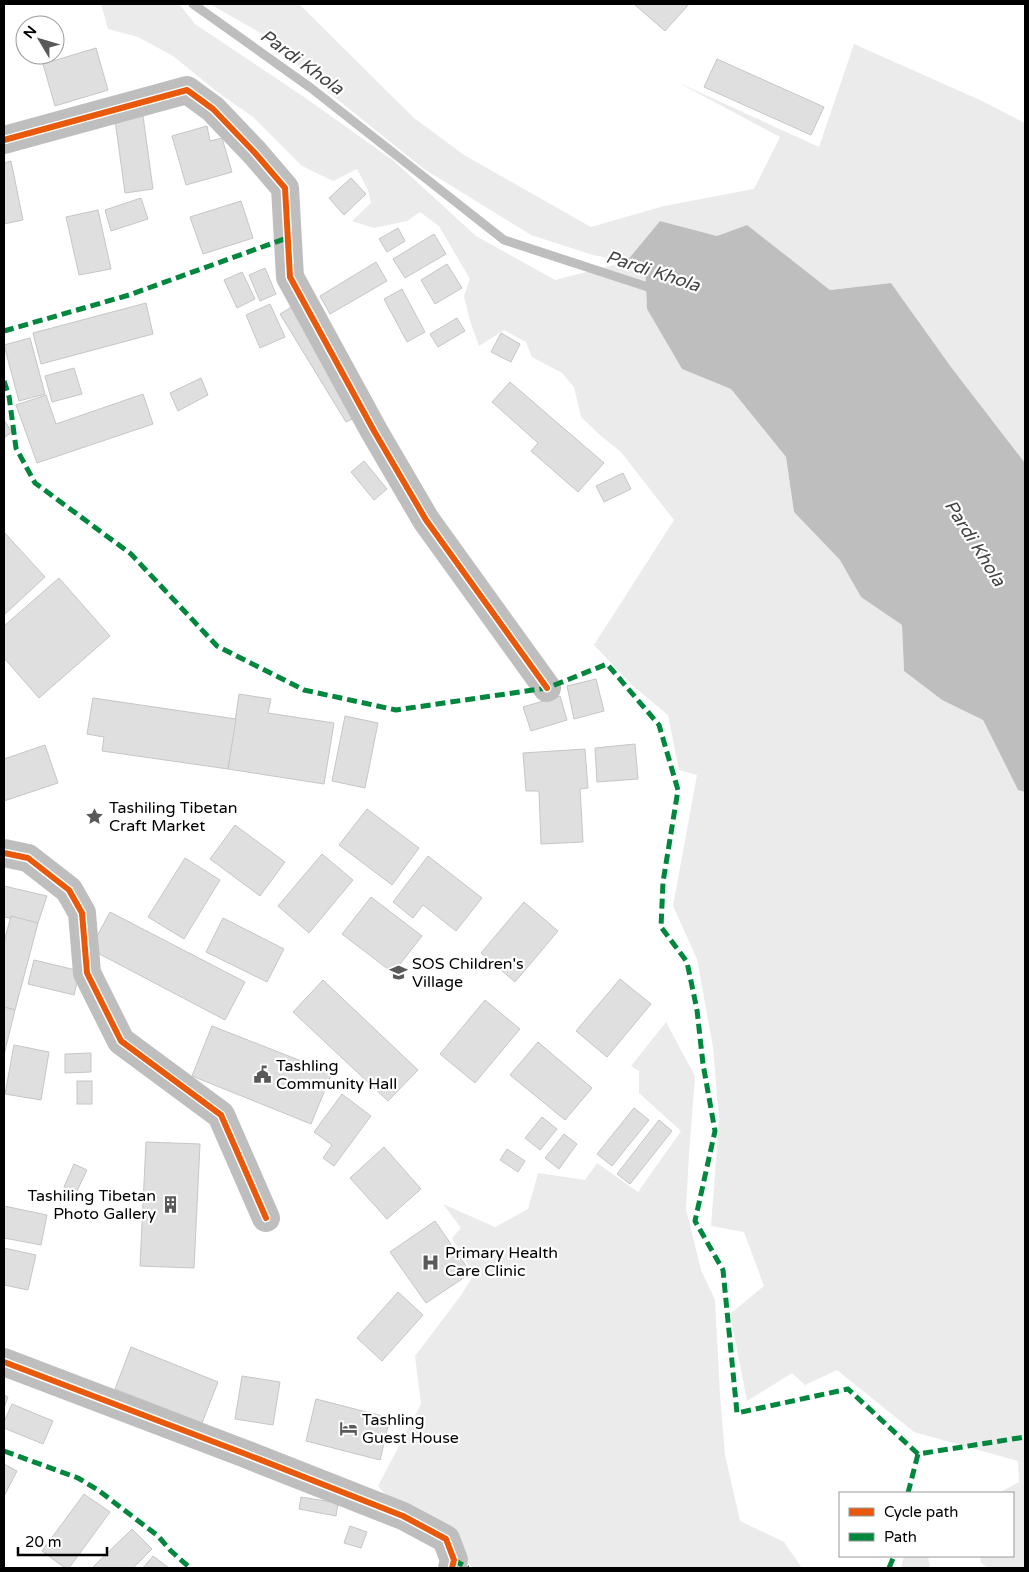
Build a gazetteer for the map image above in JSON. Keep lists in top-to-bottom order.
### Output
{
  "water": ["Pardi Khola"],
  "places": {
    "place": ["Tashiling Tibetan Craft Market"],
    "school or university": ["SOS Children's Village"],
    "public building": ["Tashling Community Hall"],
    "building": ["Tashiling Tibetan Photo Gallery"],
    "hospital": ["Primary Health Care Clinic"],
    "hotel": ["Tashling Guest House"]
  },
  "legend": ["Cycle path", "Path"],
  "scale_bar": "20 m",
  "north": "top left"
}
